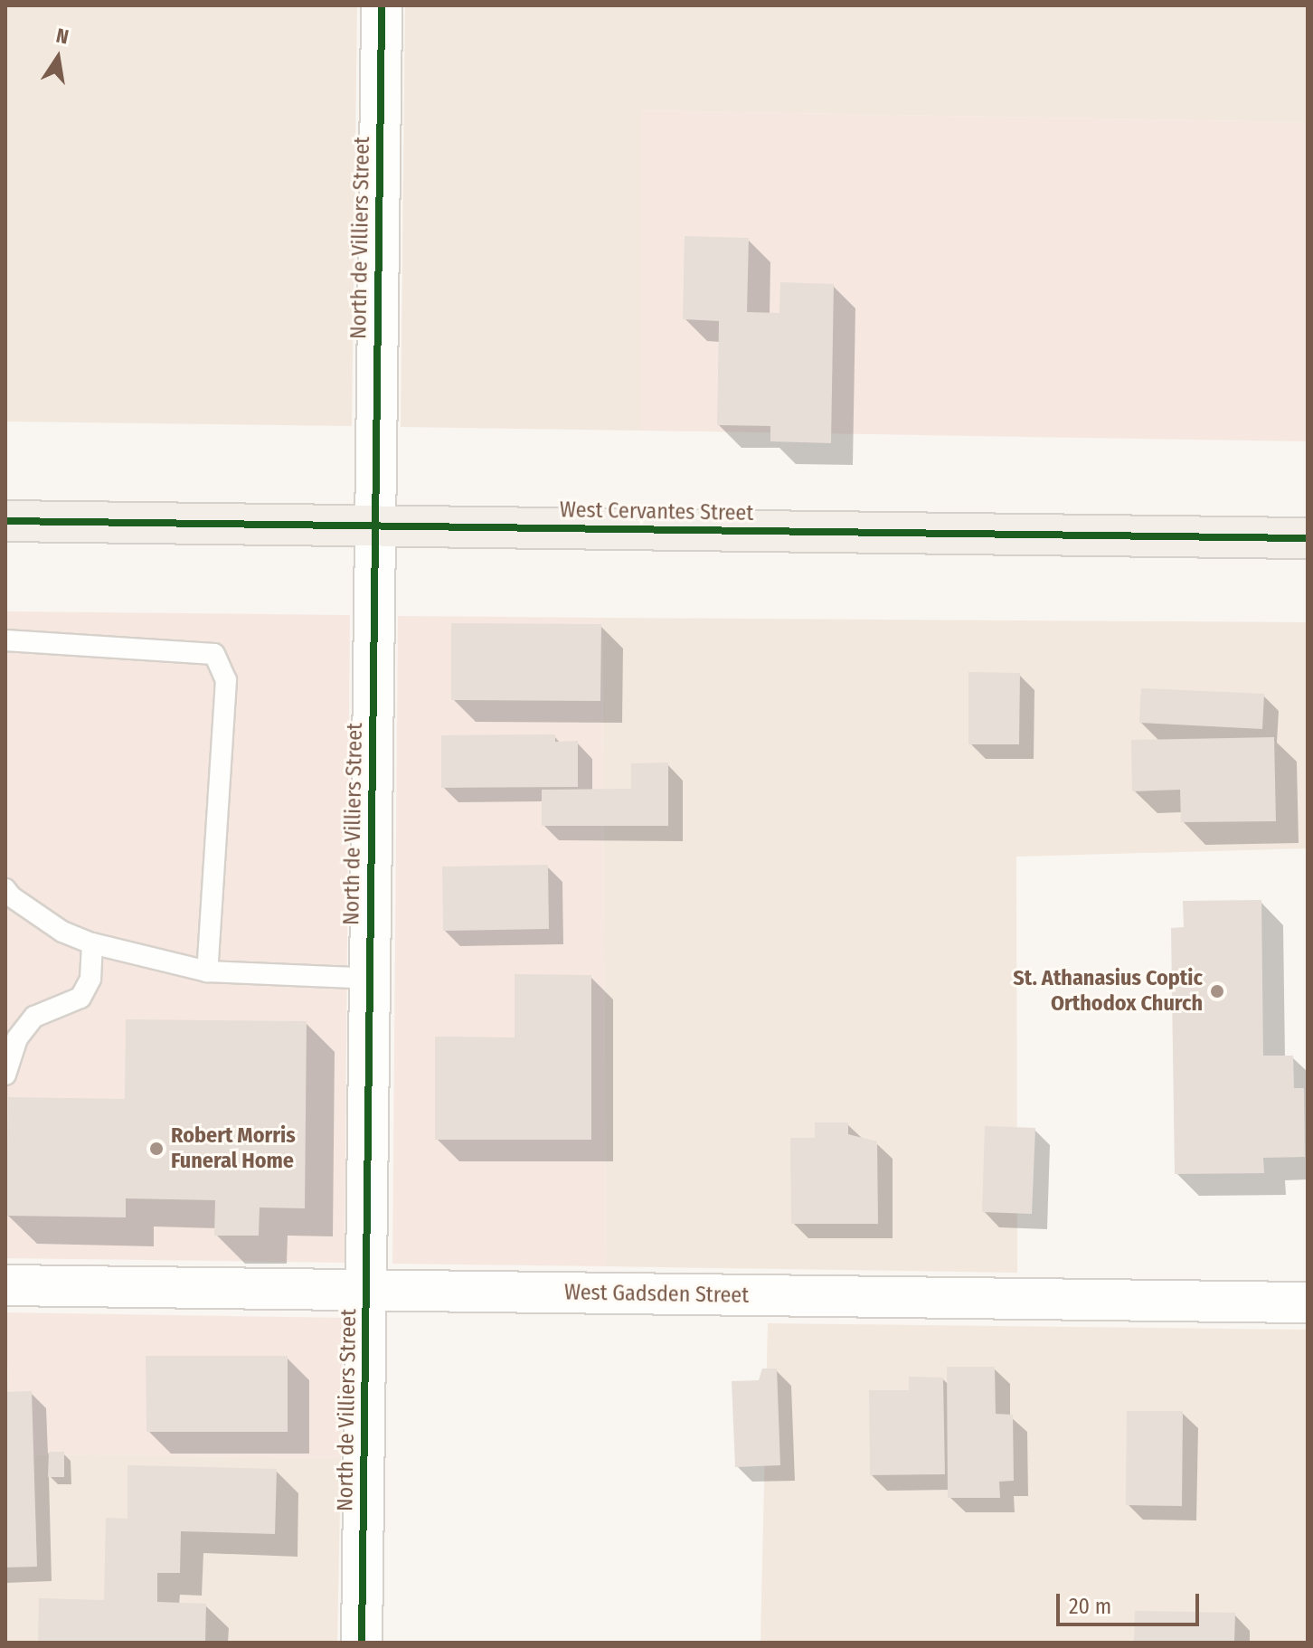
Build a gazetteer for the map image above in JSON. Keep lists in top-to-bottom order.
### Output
{
  "streets": {
    "main road": ["West Cervantes Street"],
    "street": ["North de Villiers Street", "West Gadsden Street"]
  },
  "crossings": [
    ["North de Villiers Street", "West Cervantes Street"],
    ["North de Villiers Street", "West Gadsden Street"]
  ],
  "places": ["St. Athanasius Coptic Orthodox Church", "Robert Morris Funeral Home"],
  "scale_bar": "20 m",
  "north": "top"
}
